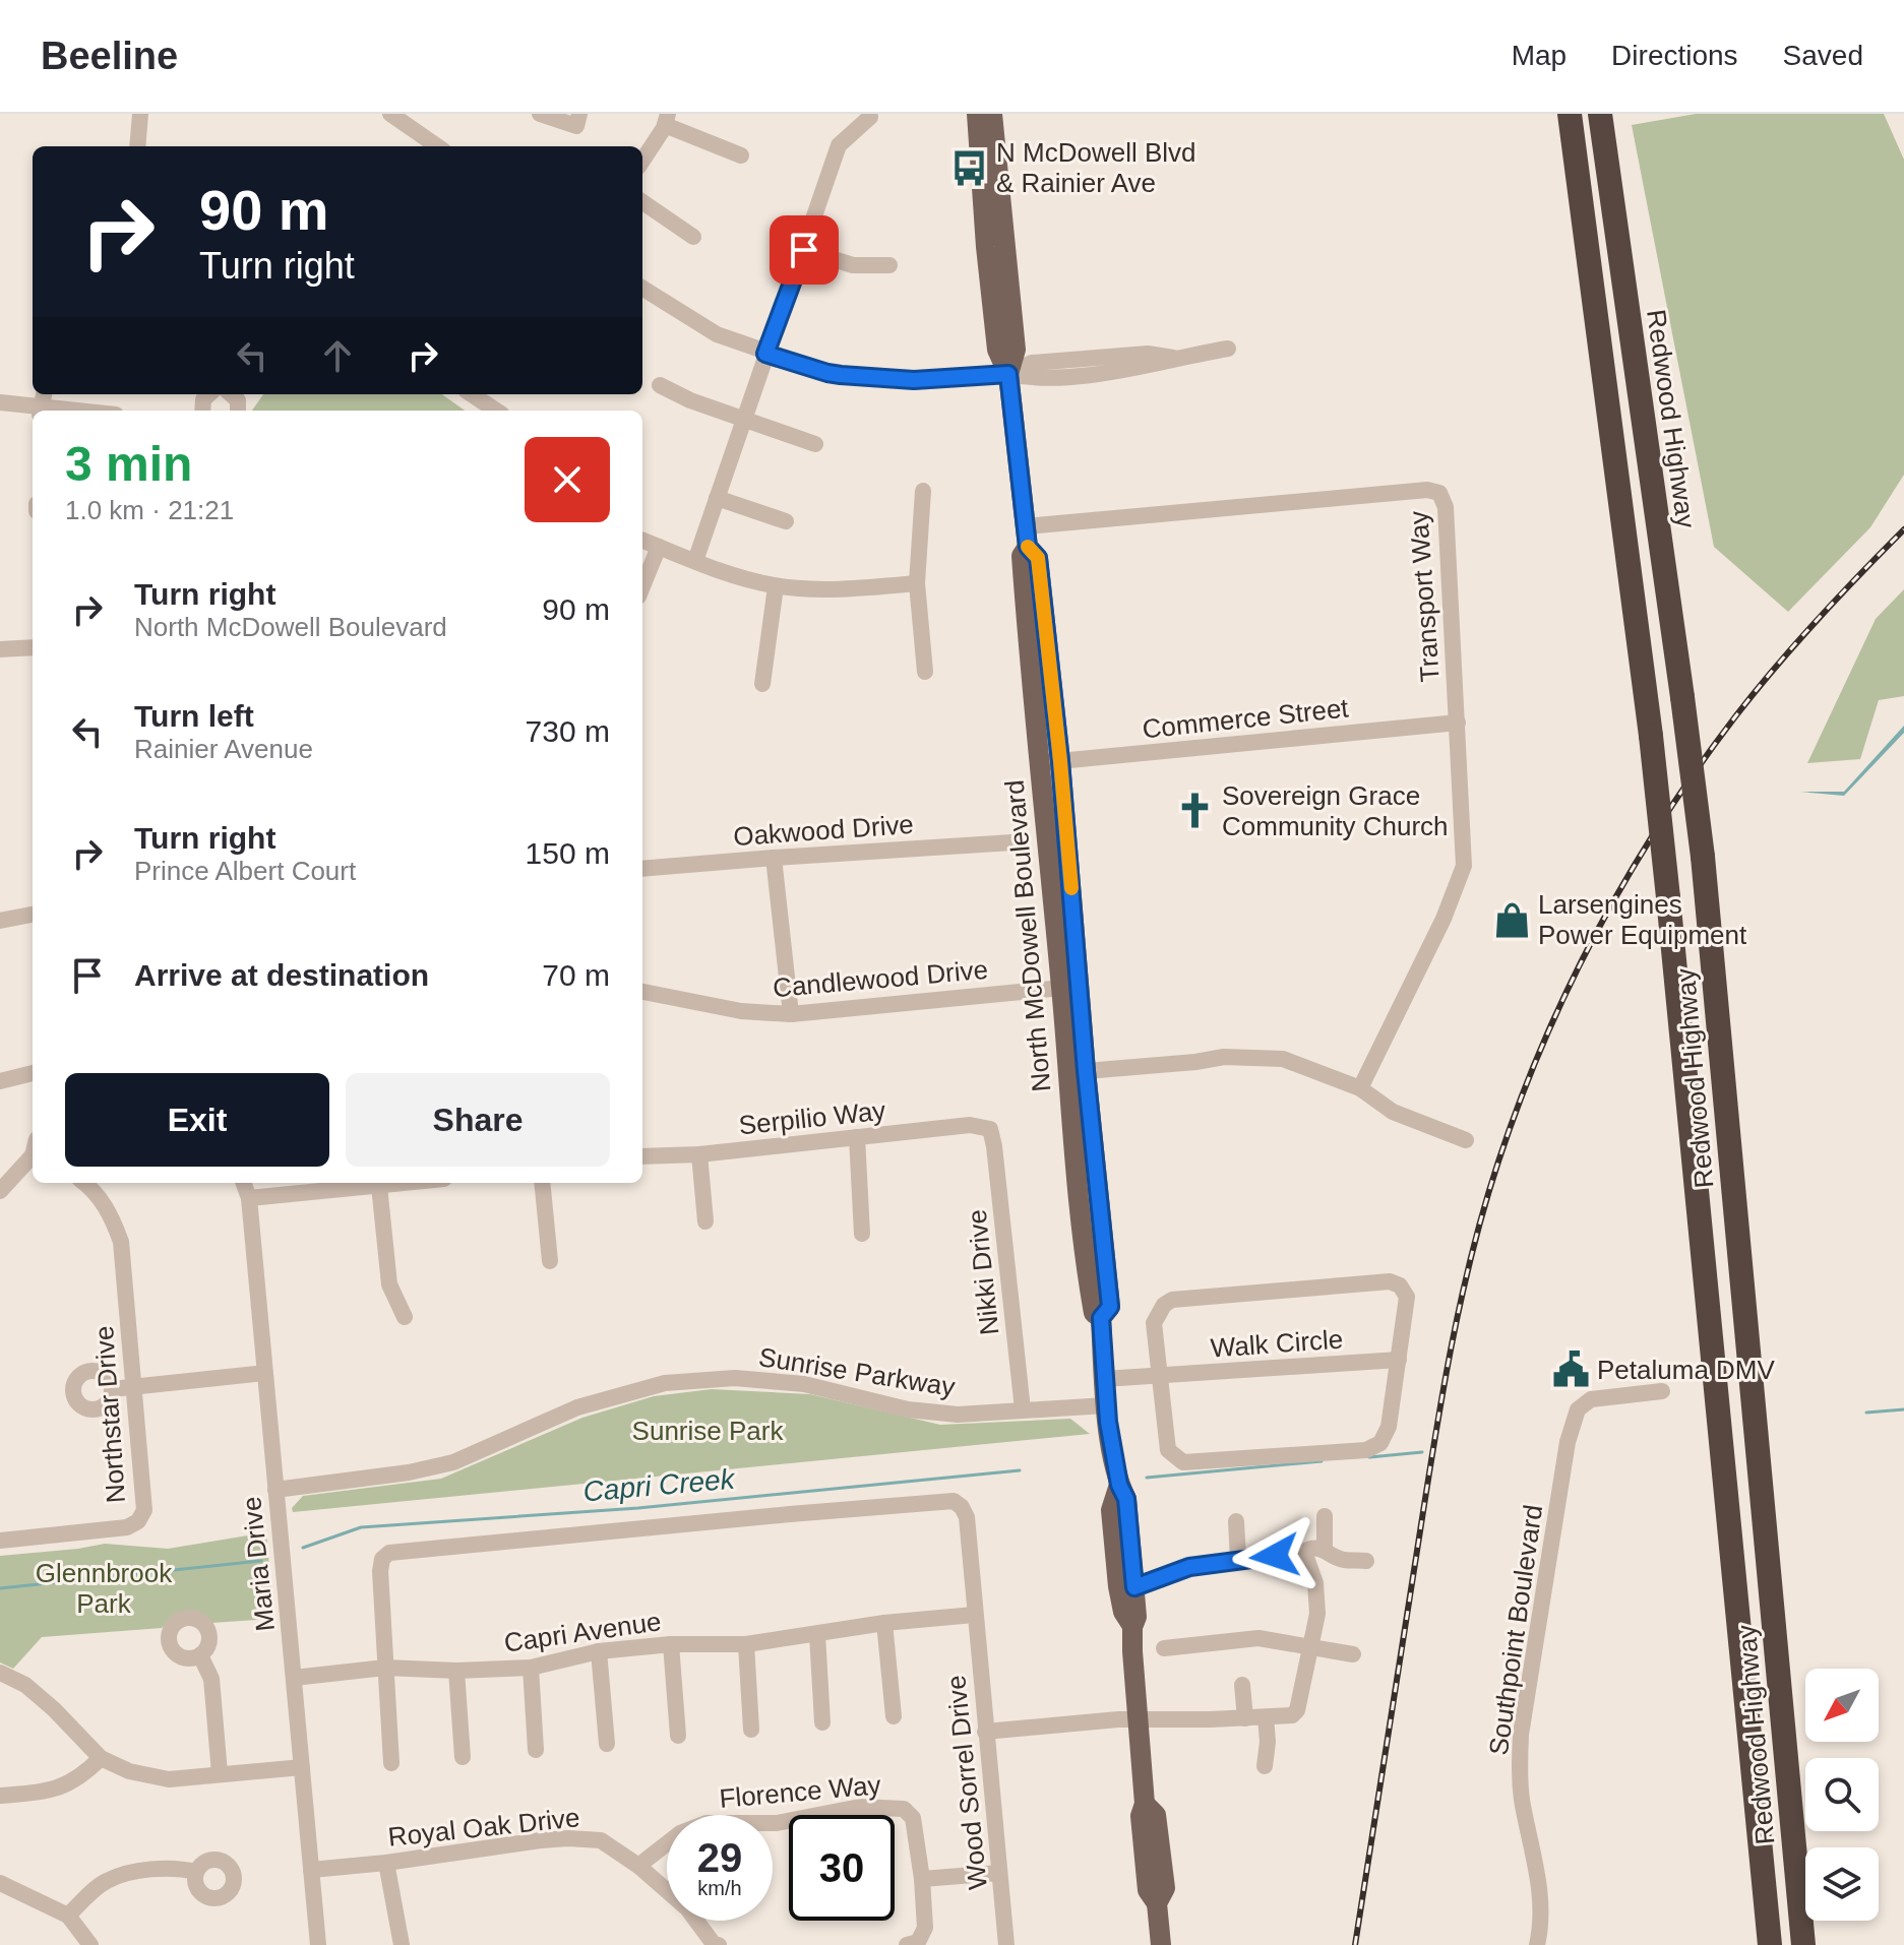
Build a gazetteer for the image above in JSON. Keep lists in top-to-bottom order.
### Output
{
  "streets": {
    "highway": ["Redwood Highway"],
    "main road": ["North McDowell Boulevard"],
    "street": [
      "Transport Way",
      "Commerce Street",
      "Oakwood Drive",
      "Candlewood Drive",
      "Serpilio Way",
      "Nikki Drive",
      "Walk Circle",
      "Sunrise Parkway",
      "Northstar Drive",
      "Maria Drive",
      "Southpoint Boulevard",
      "Capri Avenue",
      "Wood Sorrel Drive",
      "Florence Way",
      "Royal Oak Drive"
    ]
  },
  "crossings": [
    ["Transport Way", "Commerce Street"],
    ["Transport Way", "North McDowell Boulevard"],
    ["Commerce Street", "North McDowell Boulevard"],
    ["North McDowell Boulevard", "Candlewood Drive"],
    ["North McDowell Boulevard", "Walk Circle"],
    ["North McDowell Boulevard", "Sunrise Parkway"],
    ["Serpilio Way", "Nikki Drive"],
    ["Nikki Drive", "Sunrise Parkway"],
    ["Sunrise Parkway", "Maria Drive"],
    ["Maria Drive", "Capri Avenue"],
    ["Maria Drive", "Royal Oak Drive"],
    ["Capri Avenue", "Wood Sorrel Drive"],
    ["Florence Way", "Royal Oak Drive"]
  ],
  "water": ["Capri Creek"],
  "parks": ["Sunrise Park", "Glennbrook Park"],
  "places": {
    "bus stop": ["N McDowell Blvd & Rainier Ave"],
    "church": ["Sovereign Grace Community Church"],
    "shop": ["Larsengines Power Equipment"],
    "public building": ["Petaluma DMV"]
  },
  "north": "bottom left",
  "page": {
    "header": "Beeline",
    "nav": ["Map", "Directions", "Saved"],
    "turn": ["90 m", "Turn right"],
    "heading": ["3 min", "1.0 km · 21:21"],
    "list": [
      {
        "name": "Turn right",
        "note": "North McDowell Boulevard",
        "value": "90 m"
      },
      {
        "name": "Turn left",
        "note": "Rainier Avenue",
        "value": "730 m"
      },
      {
        "name": "Turn right",
        "note": "Prince Albert Court",
        "value": "150 m"
      },
      {
        "name": "Arrive at destination",
        "value": "70 m"
      }
    ],
    "buttons": ["Exit", "Share"],
    "speed": "29 km/h",
    "limit": "30"
  }
}
